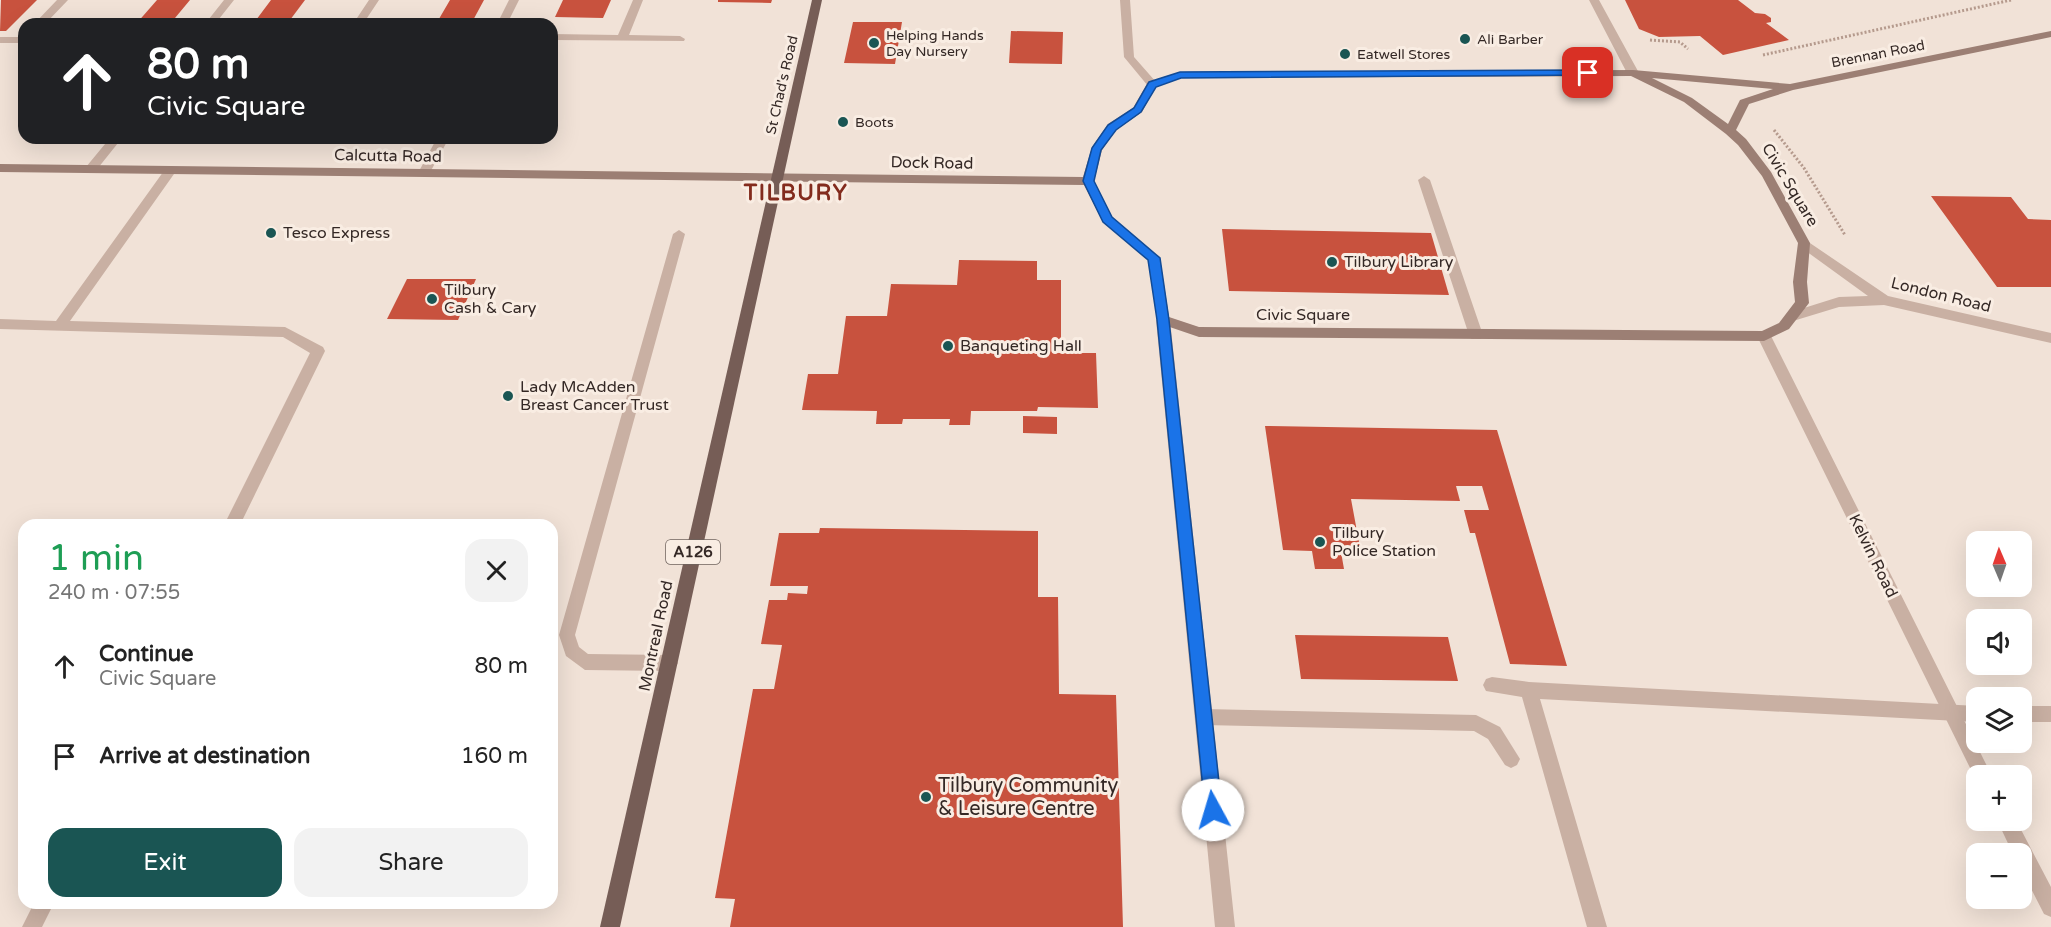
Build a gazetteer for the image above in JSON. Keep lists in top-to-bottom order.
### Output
{
  "streets": {
    "main road": ["St Chad's Road", "A126", "Montreal Road"],
    "street": [
      "Brennan Road",
      "Calcutta Road",
      "Dock Road",
      "Civic Square",
      "London Road",
      "Kelvin Road"
    ]
  },
  "crossings": [
    ["Brennan Road", "Civic Square"],
    ["St Chad's Road", "Calcutta Road"],
    ["St Chad's Road", "Dock Road"],
    ["St Chad's Road", "Montreal Road"],
    ["Calcutta Road", "Dock Road"],
    ["Calcutta Road", "Montreal Road"],
    ["Dock Road", "Montreal Road"],
    ["Civic Square", "London Road"],
    ["Civic Square", "Kelvin Road"]
  ],
  "districts": ["TILBURY"],
  "places": [
    "Ali Barber",
    "Helping Hands Day Nursery",
    "Eatwell Stores",
    "Boots",
    "Tesco Express",
    "Tilbury Library",
    "Tilbury Cash & Cary",
    "Banqueting Hall",
    "Lady McAdden Breast Cancer Trust",
    "Tilbury Police Station",
    "Tilbury Community & Leisure Centre"
  ],
  "north": "top",
  "page": {
    "turn": ["80 m", "Civic Square"],
    "heading": ["1 min", "240 m · 07:55"],
    "map_buttons": ["+", "−"],
    "list": [
      {
        "name": "Continue",
        "note": "Civic Square",
        "value": "80 m"
      },
      {
        "name": "Arrive at destination",
        "value": "160 m"
      }
    ],
    "buttons": ["Exit", "Share"]
  }
}
